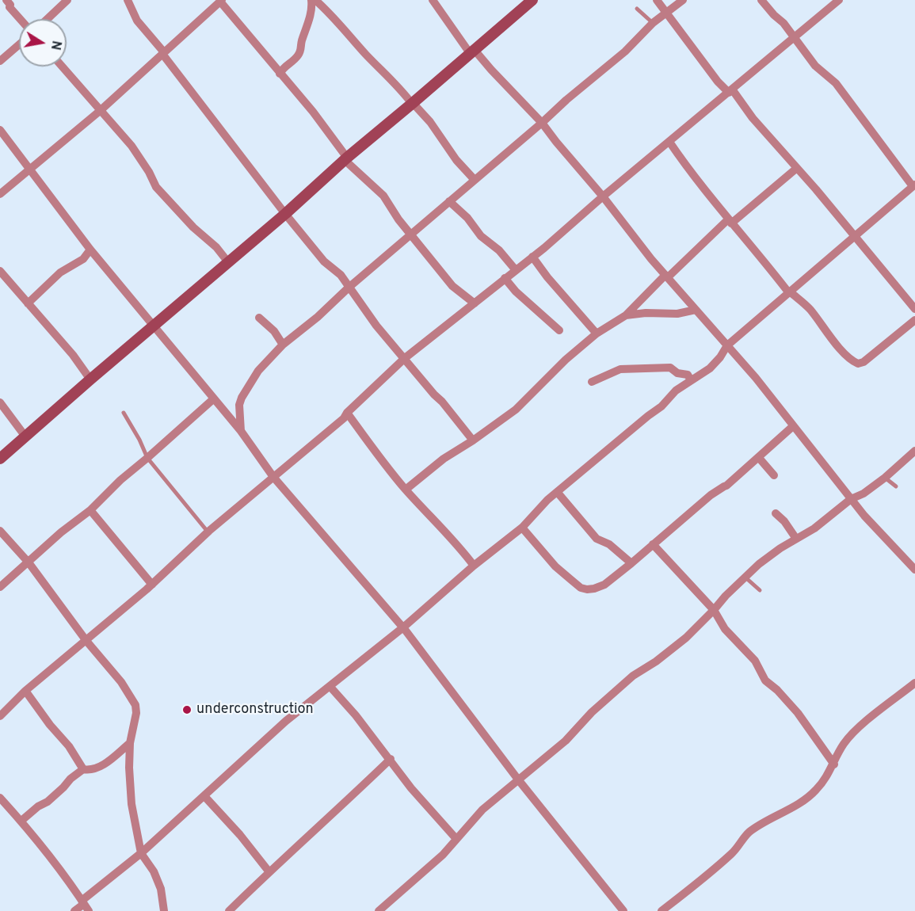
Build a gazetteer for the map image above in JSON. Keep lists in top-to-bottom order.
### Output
{
  "places": ["underconstruction"],
  "north": "right"
}
